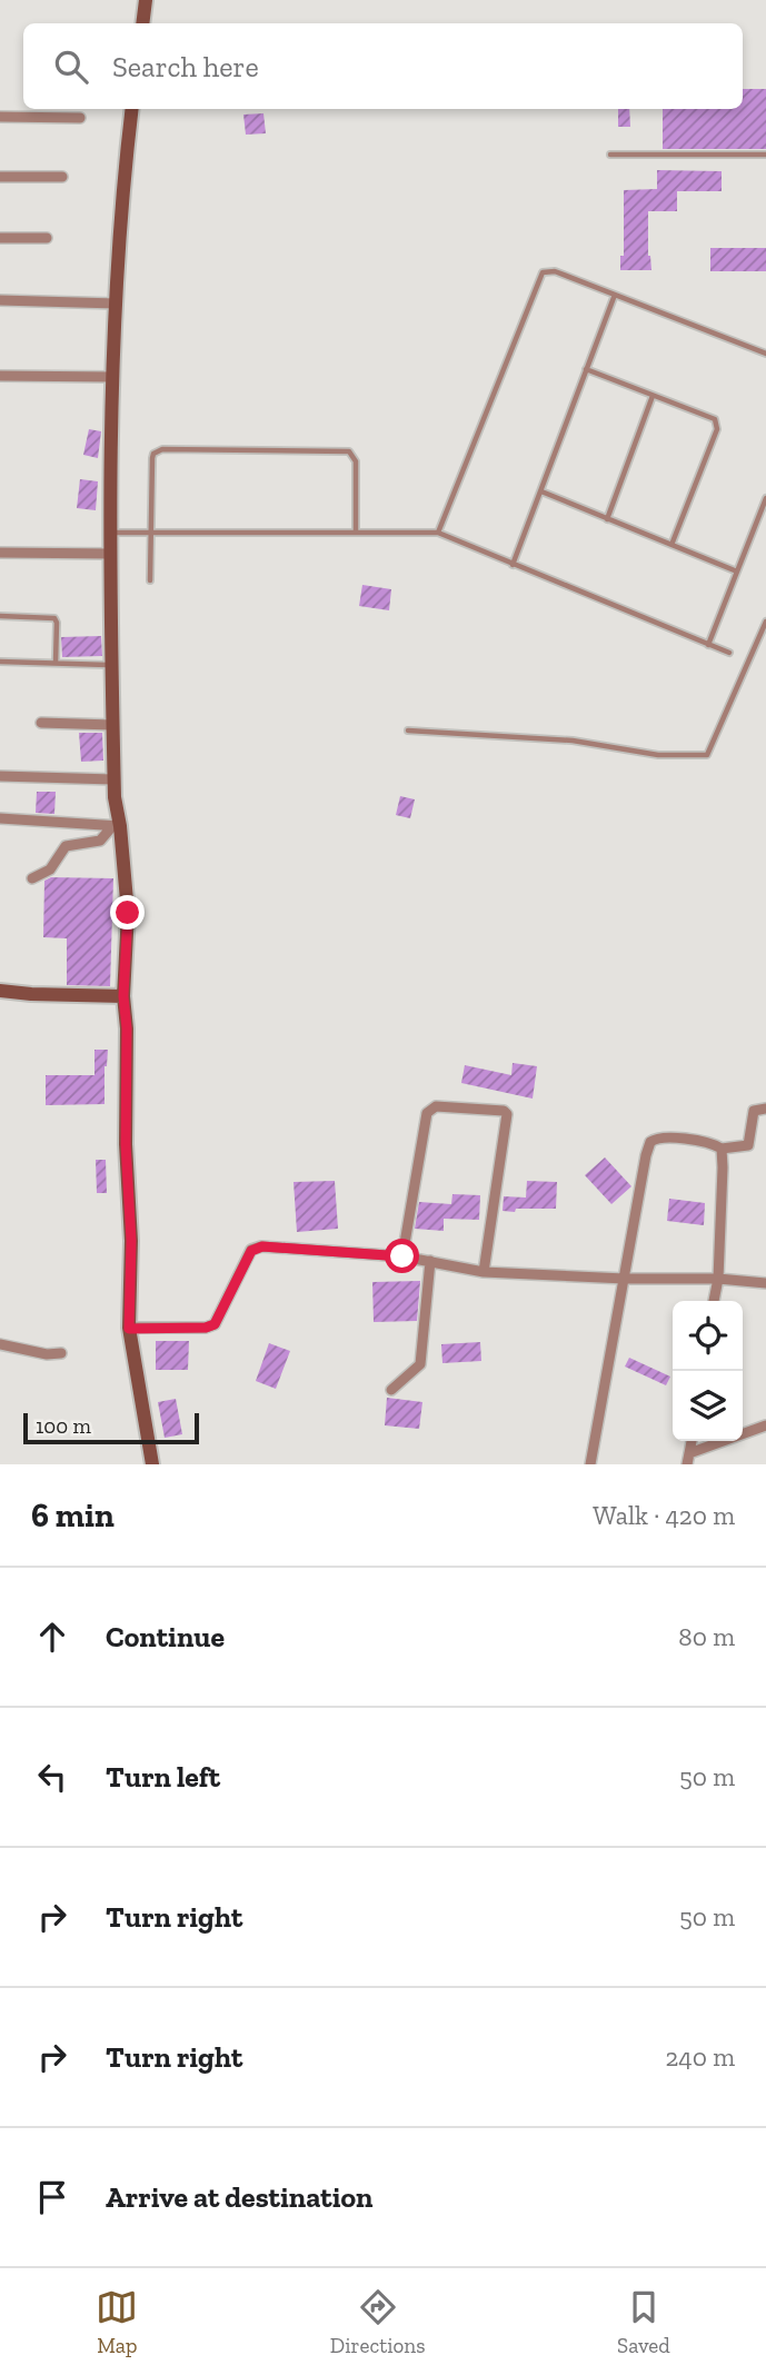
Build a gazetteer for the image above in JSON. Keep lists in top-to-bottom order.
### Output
{
  "scale_bar": "100 m",
  "page": {
    "search": "Search here",
    "scale": "100 m",
    "heading": ["6 min", "Walk · 420 m"],
    "list": [
      ["Continue", "80 m"],
      ["Turn left", "50 m"],
      ["Turn right", "50 m"],
      ["Turn right", "240 m"],
      "Arrive at destination"
    ],
    "nav": ["Map", "Directions", "Saved"]
  }
}
